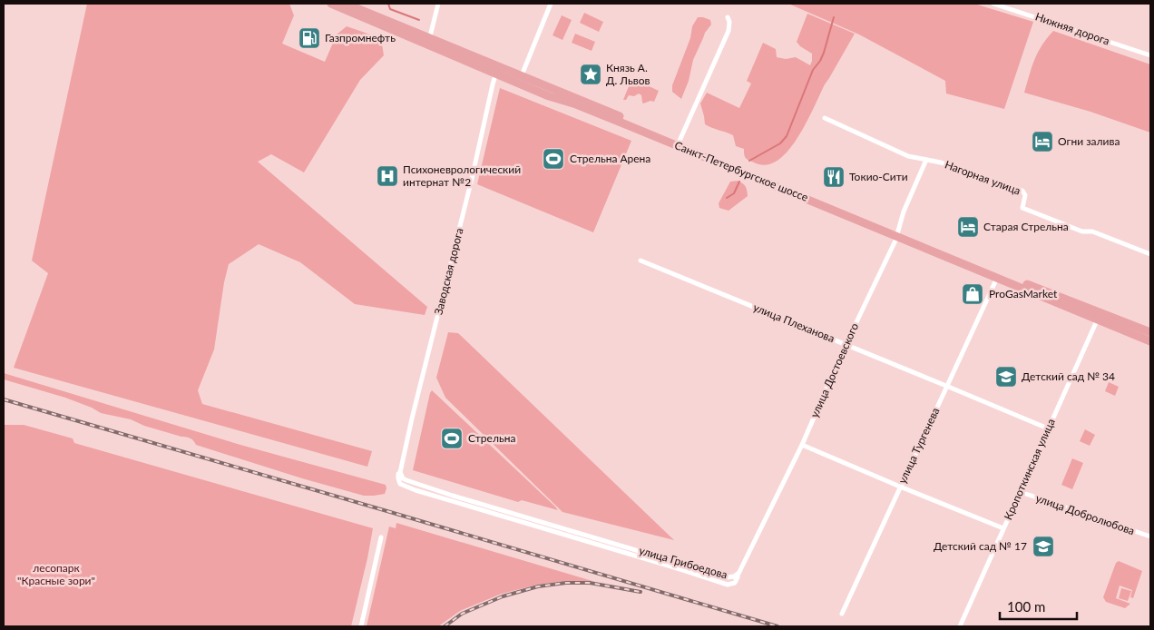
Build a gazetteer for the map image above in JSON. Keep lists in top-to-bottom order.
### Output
{
  "streets": {
    "main road": ["Санкт-Петербургское шоссе"],
    "street": [
      "Нижняя дорога",
      "Нагорная улица",
      "Заводская дорога",
      "улица Плеханова",
      "улица Достоевского",
      "улица Тургенева",
      "Кропоткинская улица",
      "улица Добролюбова",
      "улица Грибоедова"
    ]
  },
  "crossings": [
    ["Санкт-Петербургское шоссе", "Заводская дорога"],
    ["Санкт-Петербургское шоссе", "улица Достоевского"],
    ["Санкт-Петербургское шоссе", "улица Тургенева"],
    ["Санкт-Петербургское шоссе", "Кропоткинская улица"],
    ["Нагорная улица", "улица Достоевского"],
    ["Заводская дорога", "улица Грибоедова"],
    ["улица Плеханова", "улица Достоевского"],
    ["улица Плеханова", "улица Тургенева"],
    ["улица Плеханова", "Кропоткинская улица"],
    ["улица Достоевского", "улица Грибоедова"],
    ["Кропоткинская улица", "улица Добролюбова"]
  ],
  "parks": ["лесопарк \"Красные зори\""],
  "places": {
    "fuel station": ["Газпромнефть"],
    "place": ["Князь А. Д. Львов"],
    "hotel": ["Огни залива", "Старая Стрельна"],
    "sports": ["Стрельна Арена", "Стрельна"],
    "hospital": ["Психоневрологический интернат №2"],
    "restaurant": ["Токио-Сити"],
    "shop": ["ProGasMarket"],
    "school or university": ["Детский сад № 34", "Детский сад № 17"]
  },
  "scale_bar": "100 m"
}
